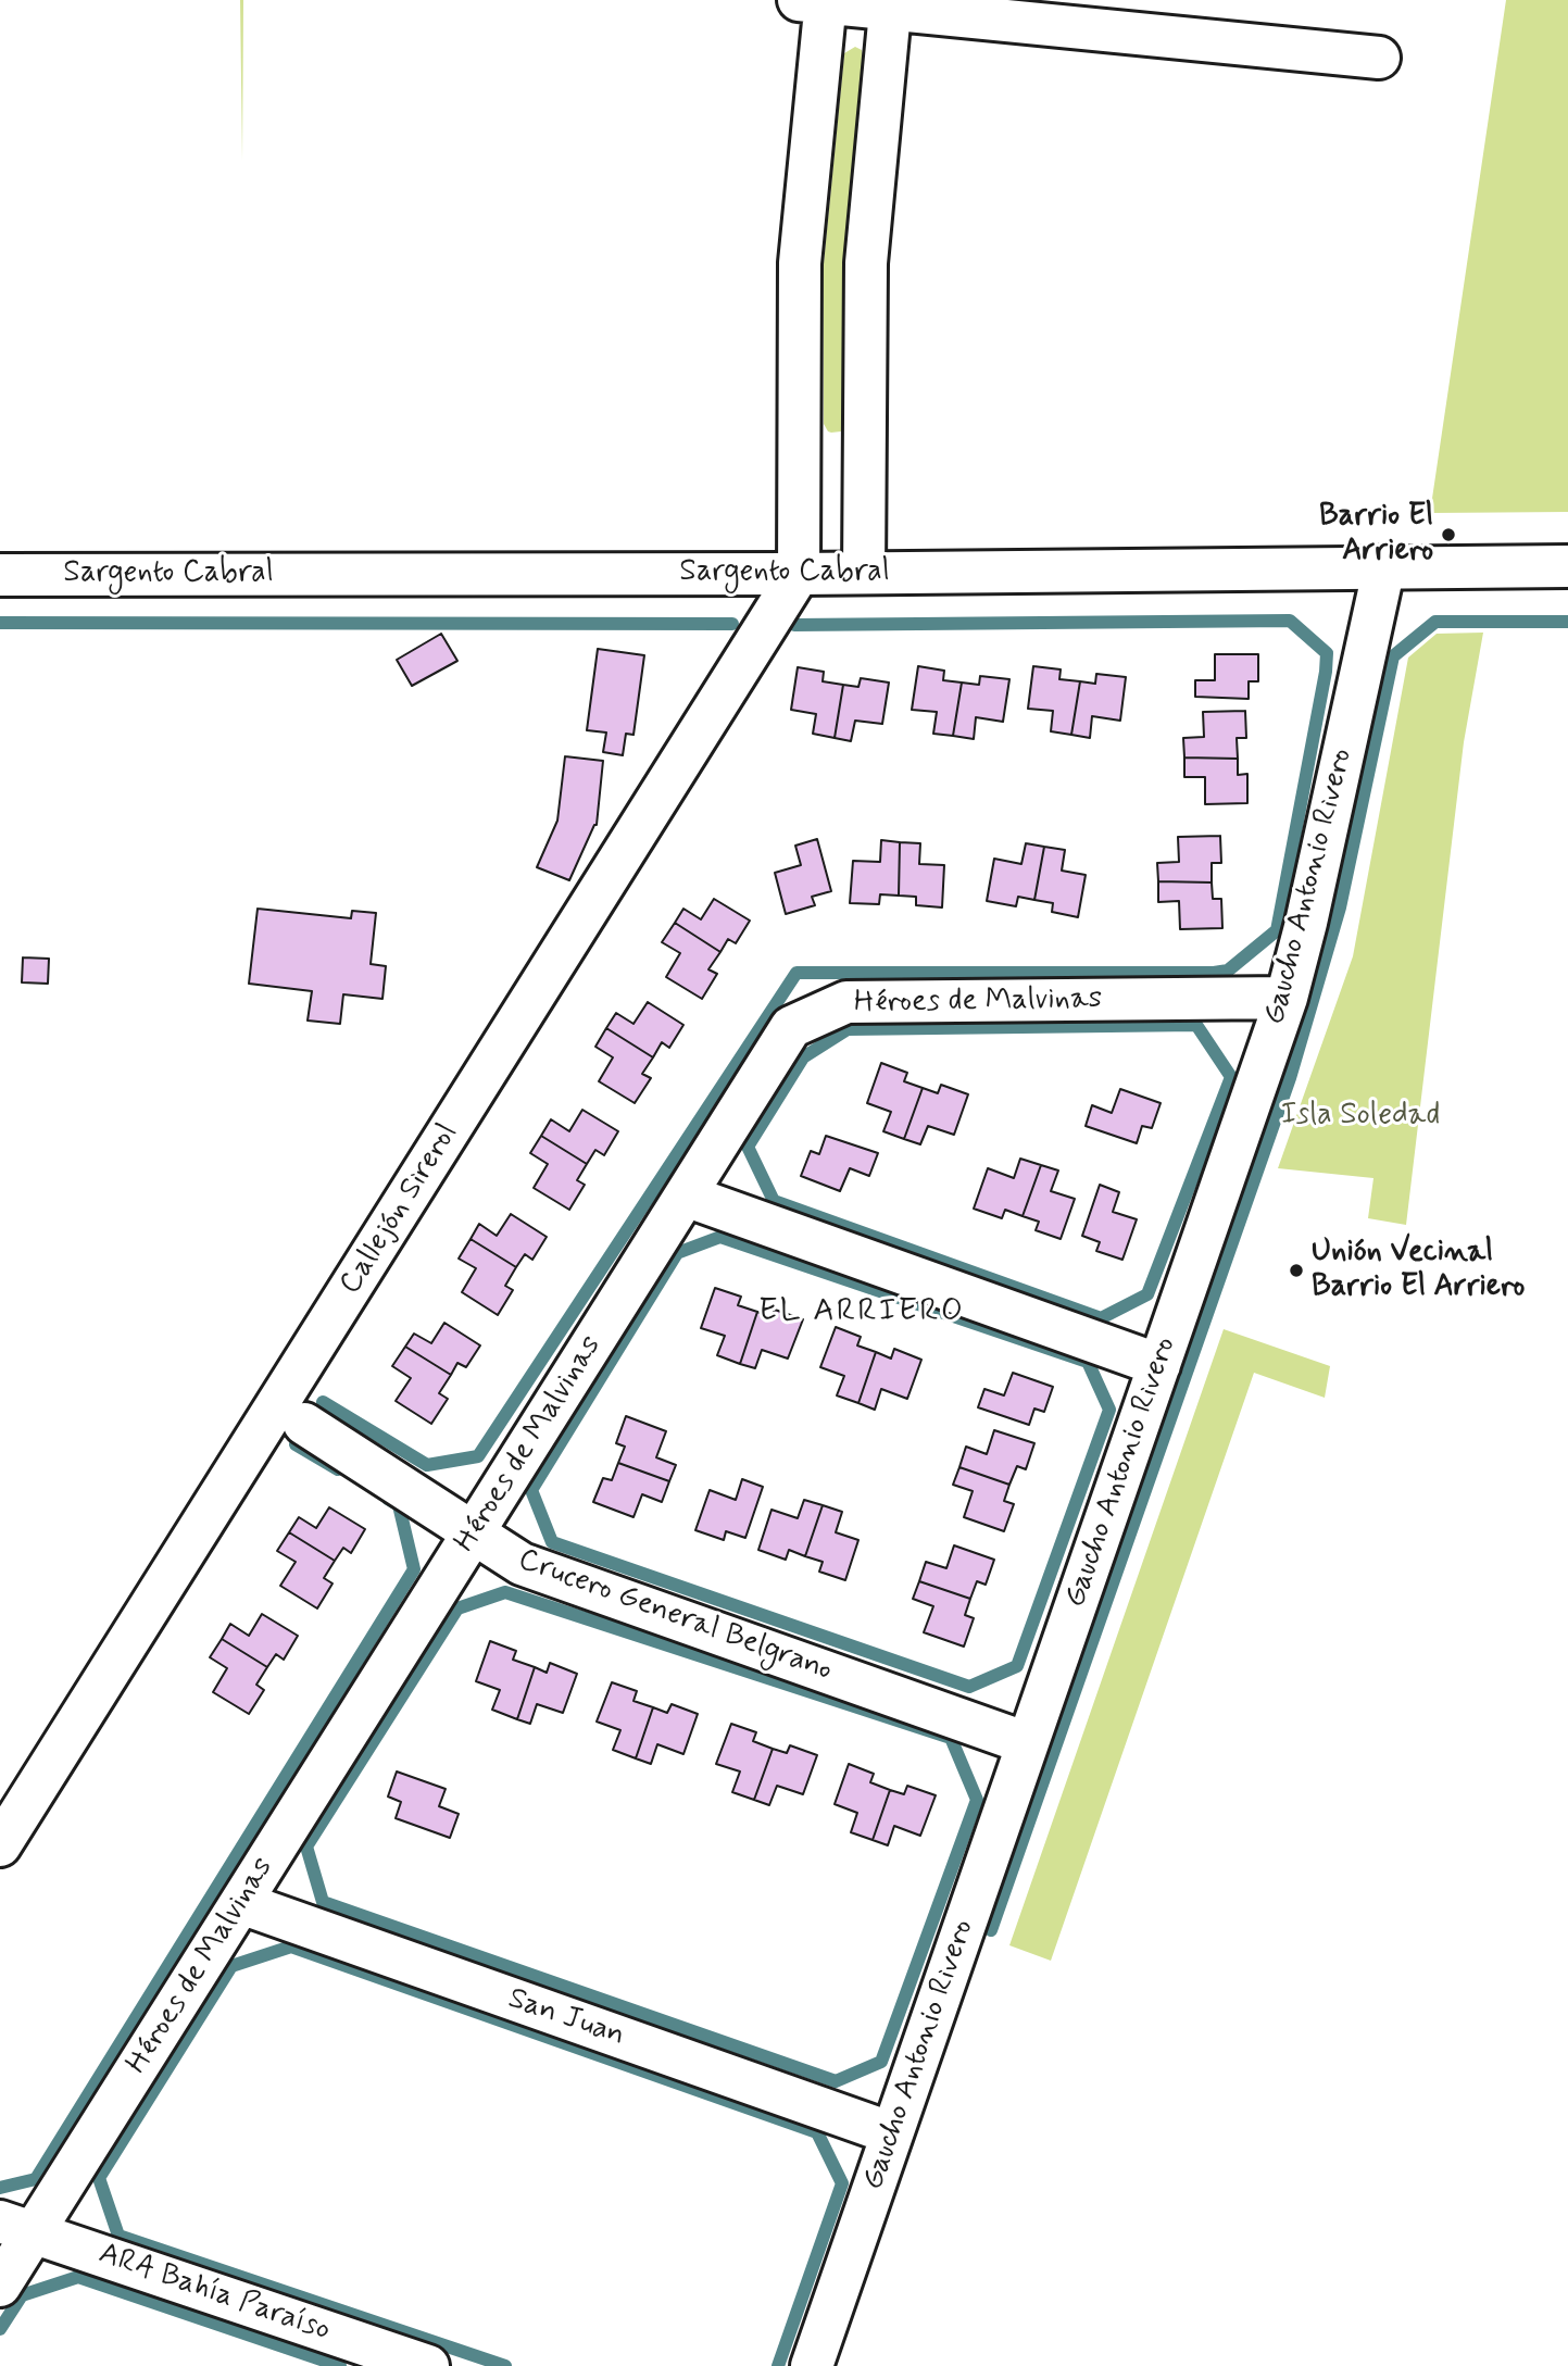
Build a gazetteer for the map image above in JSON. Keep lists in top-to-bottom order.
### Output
{
  "streets": {
    "street": [
      "Sargento Cabral",
      "Gaucho Antonio Rivero",
      "Héroes de Malvinas",
      "Callejón Sirerol",
      "Crucero General Belgrano",
      "San Juan",
      "ARA Bahía Paraíso"
    ]
  },
  "crossings": [
    ["Sargento Cabral", "Gaucho Antonio Rivero"],
    ["Sargento Cabral", "Callejón Sirerol"],
    ["Gaucho Antonio Rivero", "Héroes de Malvinas"],
    ["Gaucho Antonio Rivero", "Crucero General Belgrano"],
    ["Gaucho Antonio Rivero", "San Juan"],
    ["Héroes de Malvinas", "Crucero General Belgrano"],
    ["Héroes de Malvinas", "San Juan"],
    ["Héroes de Malvinas", "ARA Bahía Paraíso"]
  ],
  "districts": ["EL ARRIERO"],
  "parks": ["Isla Soledad"],
  "places": ["Barrio El Arriero", "Unión Vecinal Barrio El Arriero"]
}
